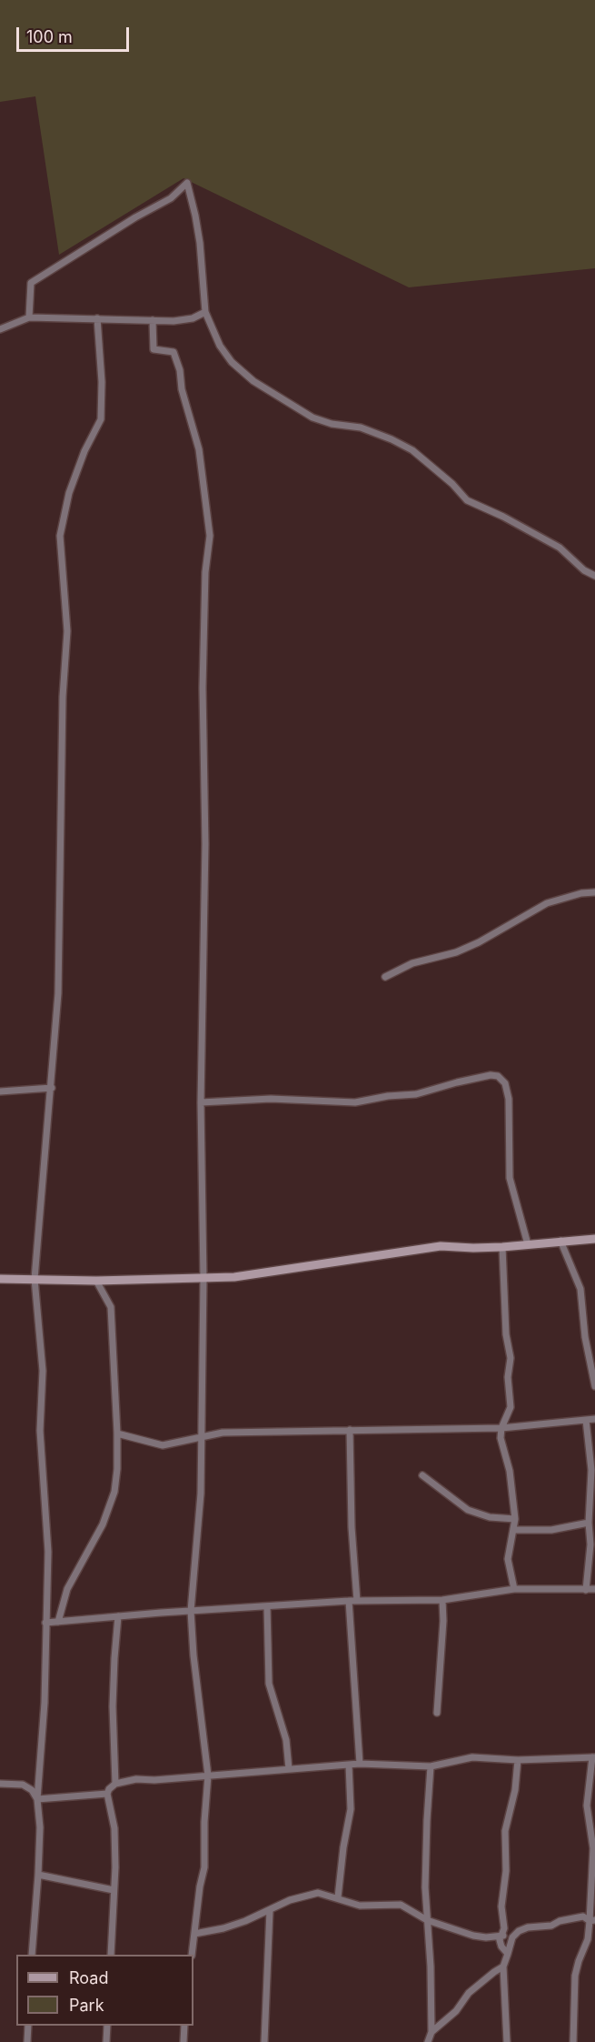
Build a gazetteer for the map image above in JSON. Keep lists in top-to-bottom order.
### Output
{
  "legend": ["Road", "Park"],
  "scale_bar": "100 m"
}
